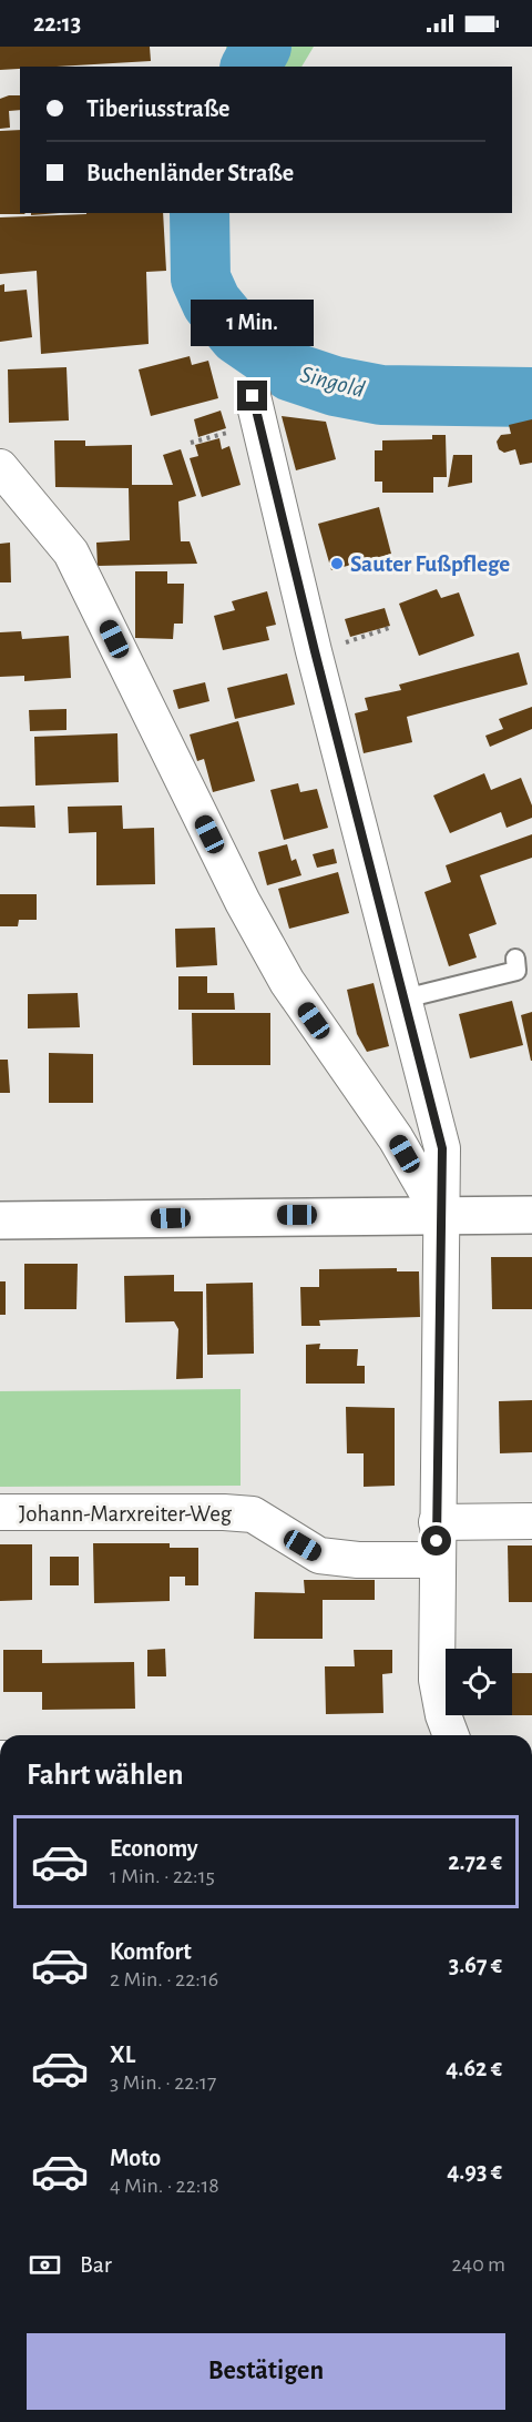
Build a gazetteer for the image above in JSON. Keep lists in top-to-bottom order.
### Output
{
  "streets": {
    "street": ["Johann-Marxreiter-Weg"]
  },
  "water": ["Singold"],
  "places": ["Sauter Fußpflege"],
  "page": {
    "status": "22:13",
    "banner": ["Tiberiusstraße", "Buchenländer Straße"],
    "bubble": "1 Min.",
    "heading": "Fahrt wählen",
    "list": [
      {
        "name": "Economy",
        "note": "1 Min. · 22:15",
        "value": "2.72 €"
      },
      {
        "name": "Komfort",
        "note": "2 Min. · 22:16",
        "value": "3.67 €"
      },
      {
        "name": "XL",
        "note": "3 Min. · 22:17",
        "value": "4.62 €"
      },
      {
        "name": "Moto",
        "note": "4 Min. · 22:18",
        "value": "4.93 €"
      }
    ],
    "pay": ["Bar", "240 m"],
    "buttons": "Bestätigen"
  }
}
